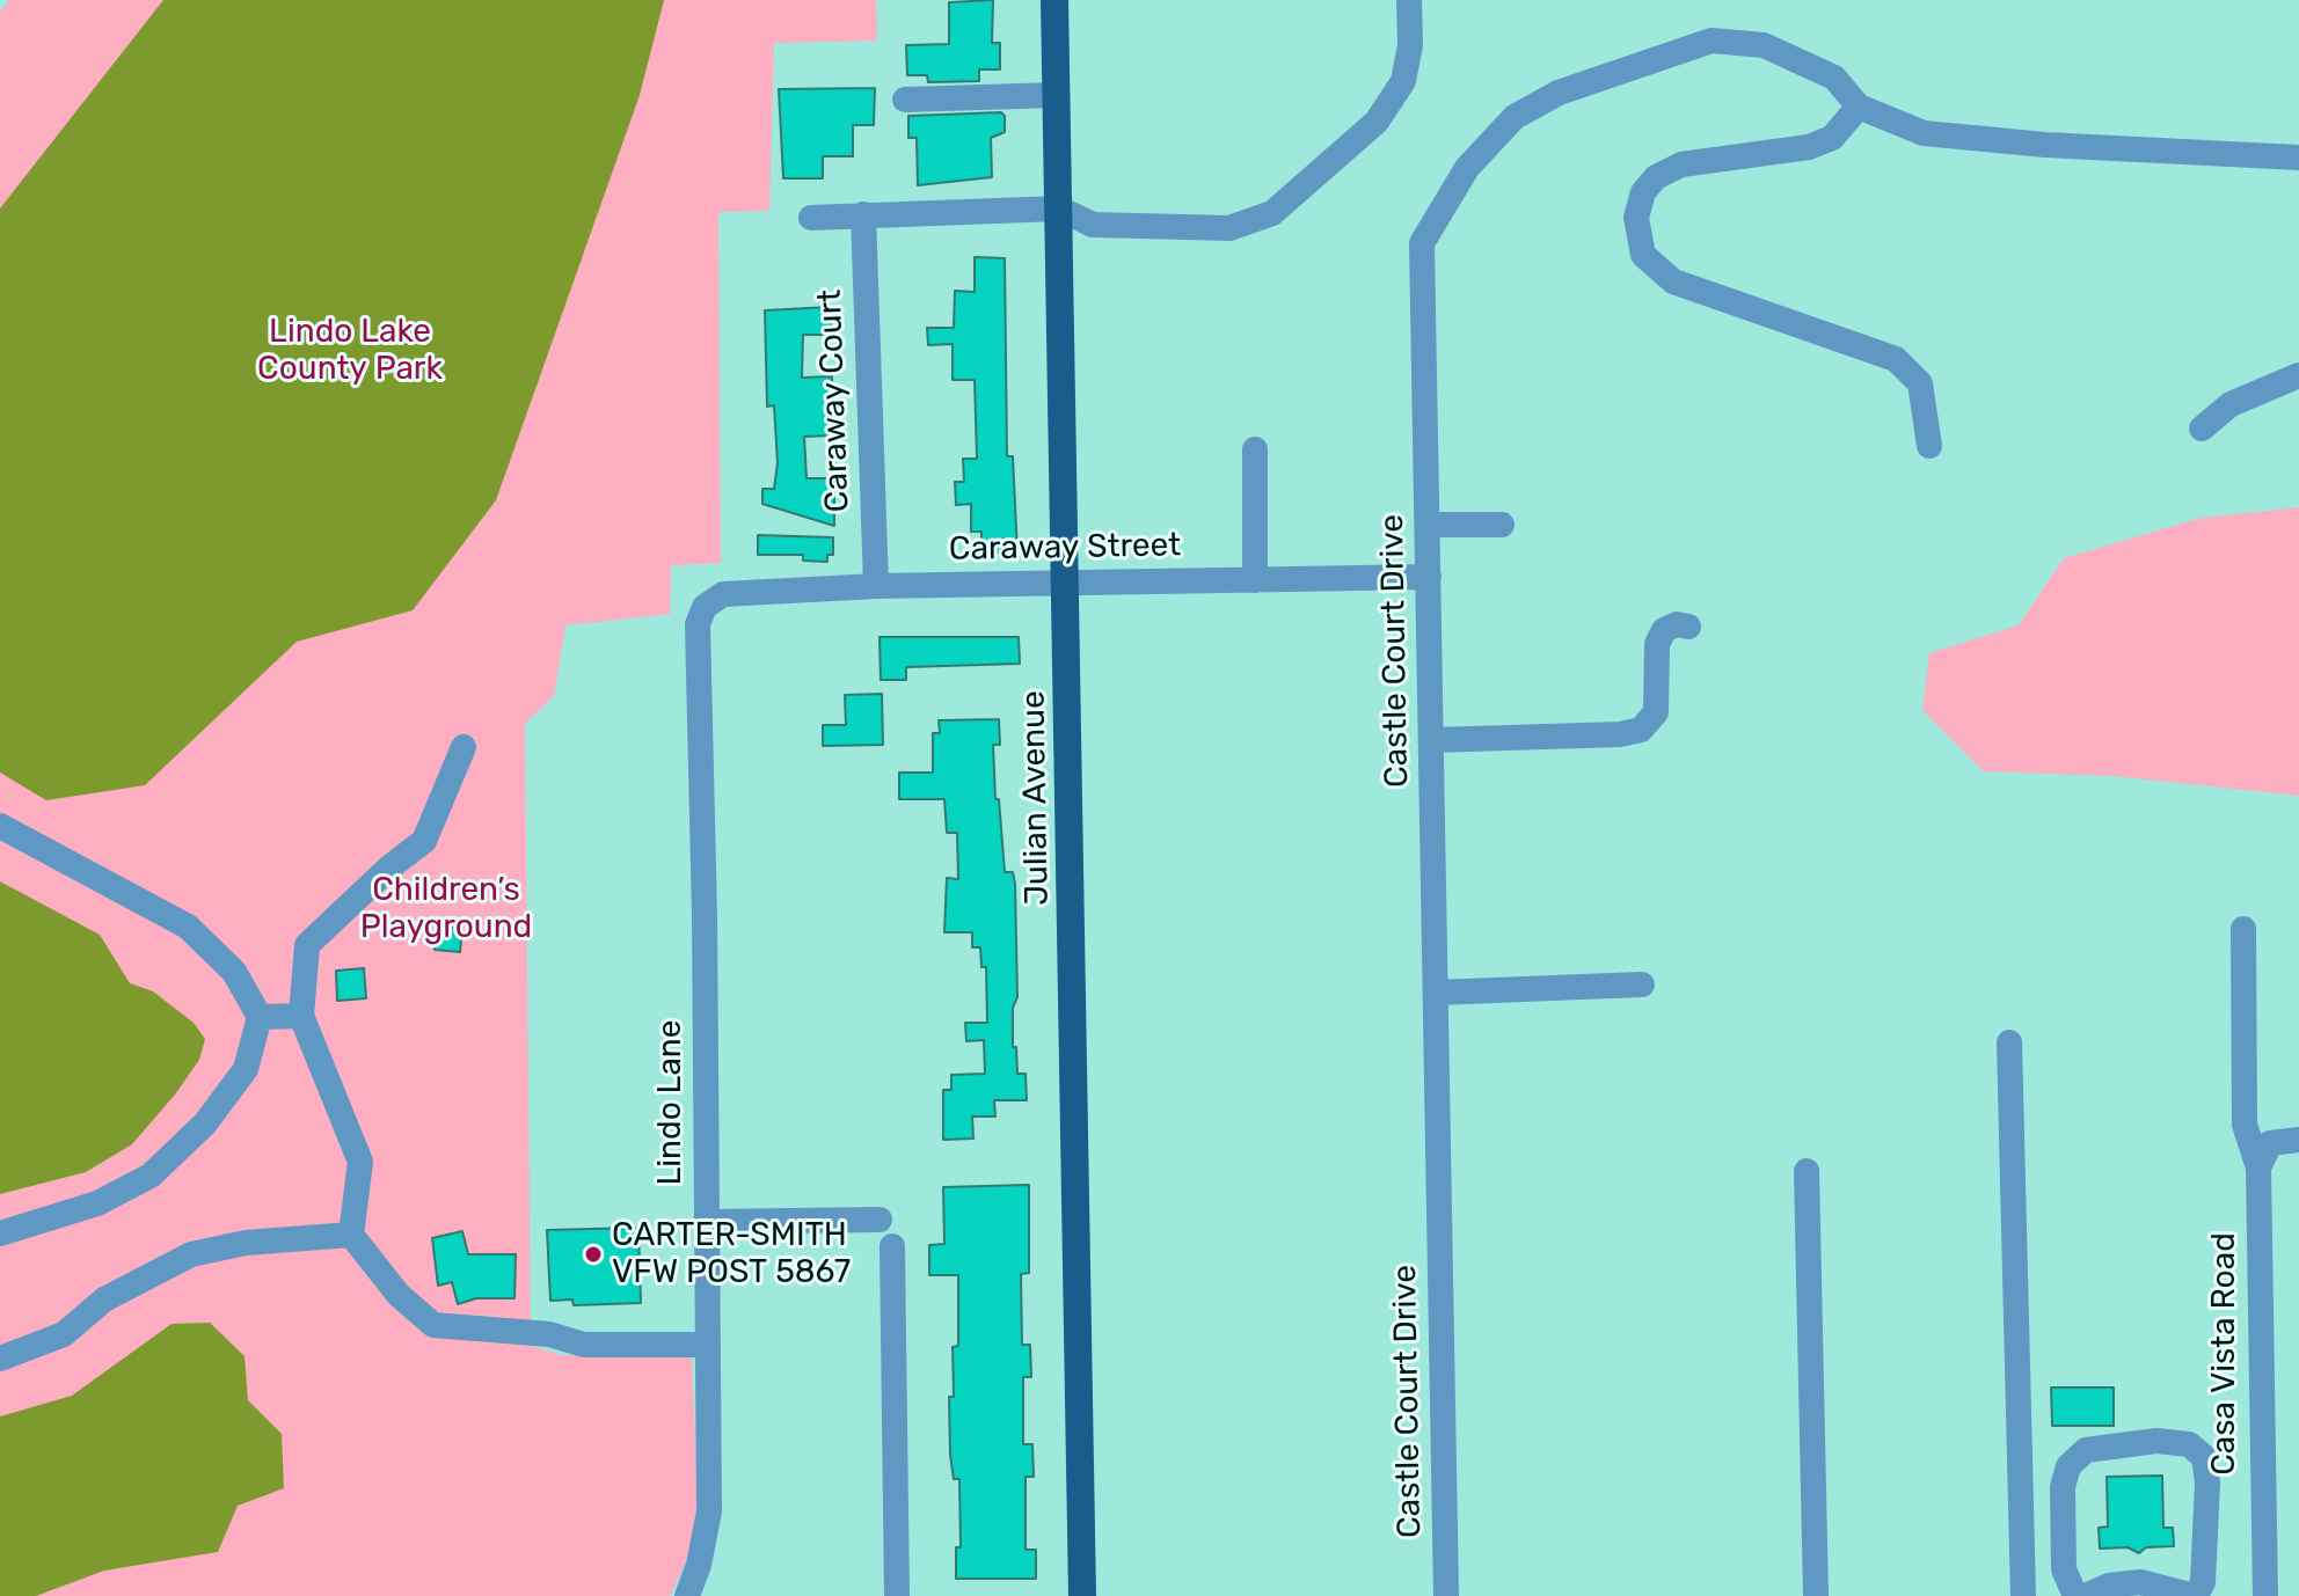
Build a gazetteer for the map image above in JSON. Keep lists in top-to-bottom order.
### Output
{
  "streets": {
    "main road": ["Julian Avenue"],
    "street": [
      "Caraway Court",
      "Caraway Street",
      "Castle Court Drive",
      "Lindo Lane",
      "Casa Vista Road"
    ]
  },
  "crossings": [
    ["Caraway Court", "Caraway Street"],
    ["Caraway Street", "Castle Court Drive"],
    ["Caraway Street", "Julian Avenue"],
    ["Caraway Street", "Lindo Lane"]
  ],
  "parks": ["Lindo Lake County Park", "Children’s Playground"],
  "places": ["CARTER-SMITH VFW POST 5867"]
}
